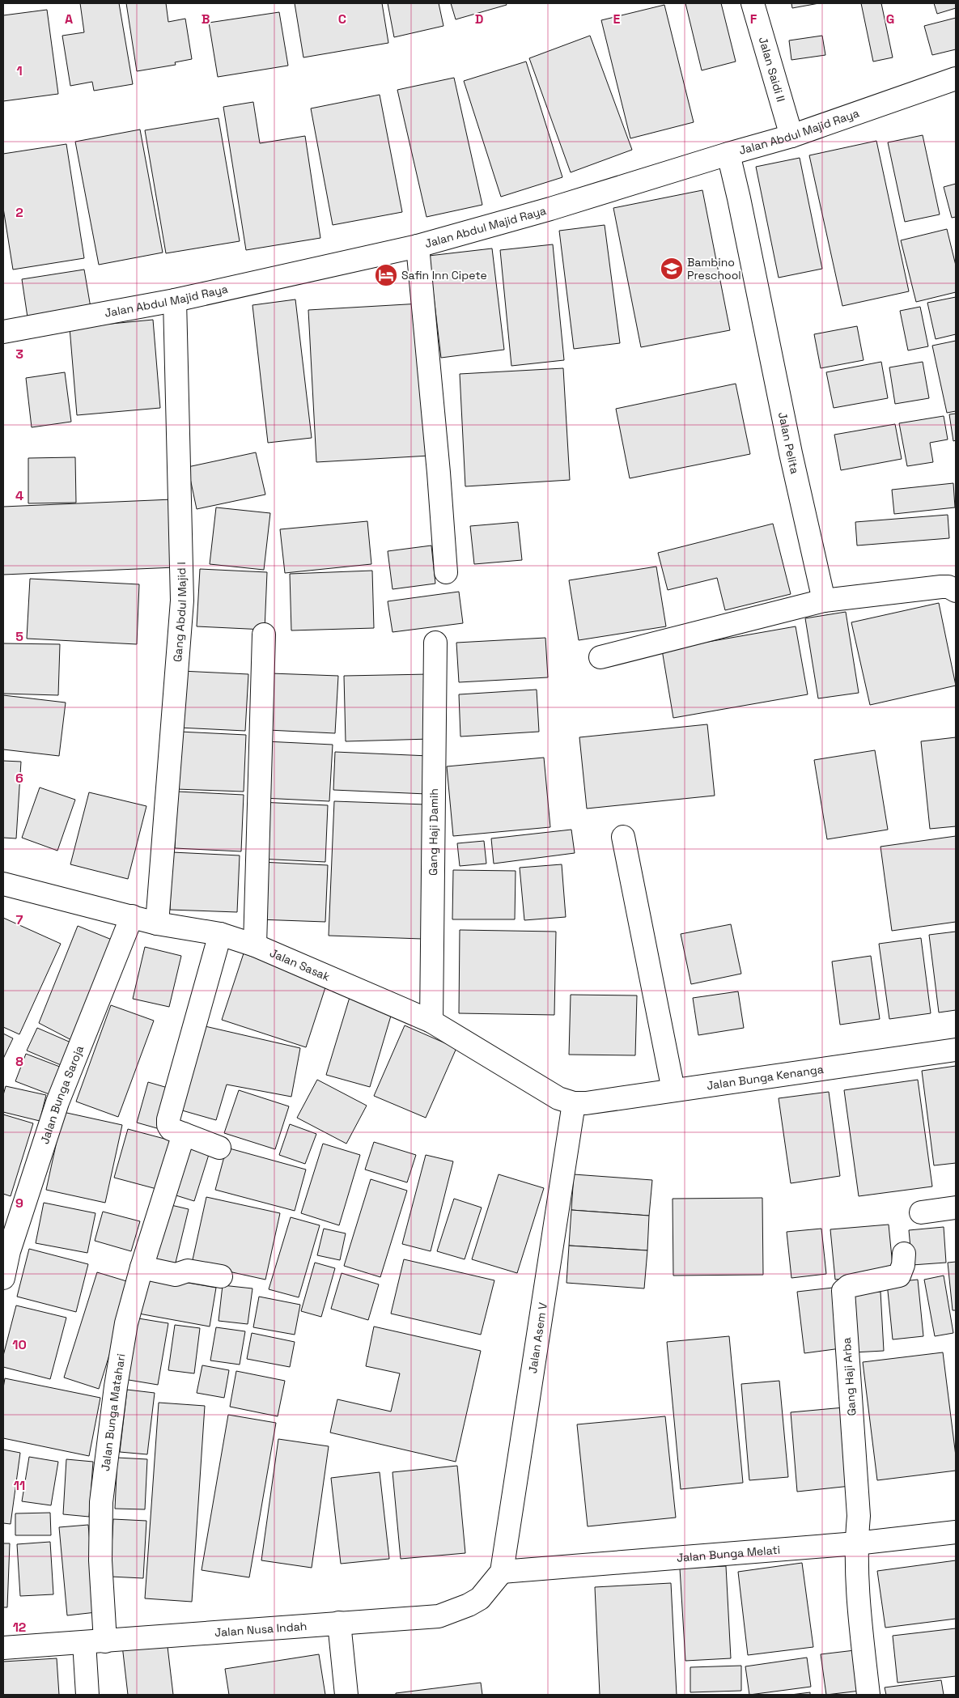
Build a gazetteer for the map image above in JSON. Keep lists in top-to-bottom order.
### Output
{
  "streets": {
    "street": [
      "Jalan Saidi II",
      "Jalan Abdul Majid Raya",
      "Jalan Pelita",
      "Gang Abdul Majid I",
      "Gang Haji Damih",
      "Jalan Sasak",
      "Jalan Bunga Kenanga",
      "Jalan Bunga Saroja",
      "Jalan Asem V",
      "Gang Haji Arba",
      "Jalan Bunga Matahari",
      "Jalan Bunga Melati",
      "Jalan Nusa Indah"
    ]
  },
  "crossings": [
    ["Jalan Saidi II", "Jalan Abdul Majid Raya"],
    ["Jalan Abdul Majid Raya", "Jalan Pelita"],
    ["Jalan Abdul Majid Raya", "Gang Abdul Majid I"],
    ["Gang Abdul Majid I", "Jalan Sasak"],
    ["Gang Haji Damih", "Jalan Sasak"],
    ["Jalan Sasak", "Jalan Bunga Kenanga"],
    ["Jalan Sasak", "Jalan Bunga Saroja"],
    ["Jalan Sasak", "Jalan Asem V"],
    ["Jalan Bunga Kenanga", "Jalan Asem V"],
    ["Jalan Asem V", "Jalan Bunga Melati"],
    ["Jalan Asem V", "Jalan Nusa Indah"],
    ["Gang Haji Arba", "Jalan Bunga Melati"],
    ["Jalan Bunga Matahari", "Jalan Nusa Indah"],
    ["Jalan Bunga Melati", "Jalan Nusa Indah"]
  ],
  "places": {
    "school or university": ["Bambino Preschool"],
    "hotel": ["Safin Inn Cipete"]
  },
  "grid": {
    "columns": [
      "A",
      "B",
      "C",
      "D",
      "E",
      "F",
      "G"
    ],
    "rows": [
      "1",
      "2",
      "3",
      "4",
      "5",
      "6",
      "7",
      "8",
      "9",
      "10",
      "11",
      "12"
    ]
  }
}
